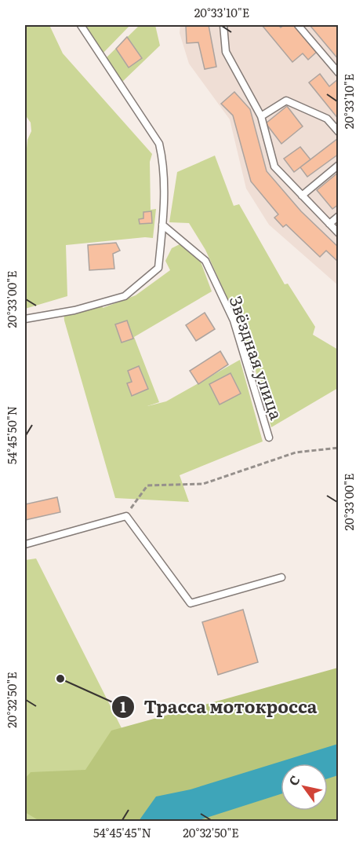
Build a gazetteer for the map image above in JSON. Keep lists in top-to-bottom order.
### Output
{
  "streets": {
    "lane": ["Звёздная улица"]
  },
  "places": ["Трасса мотокросса"],
  "north": "top left",
  "coordinates": [
    "20°33'10\"E",
    "20°33'00\"E",
    "54°45'50\"N",
    "20°32'50\"E",
    "54°45'45\"N"
  ]
}
